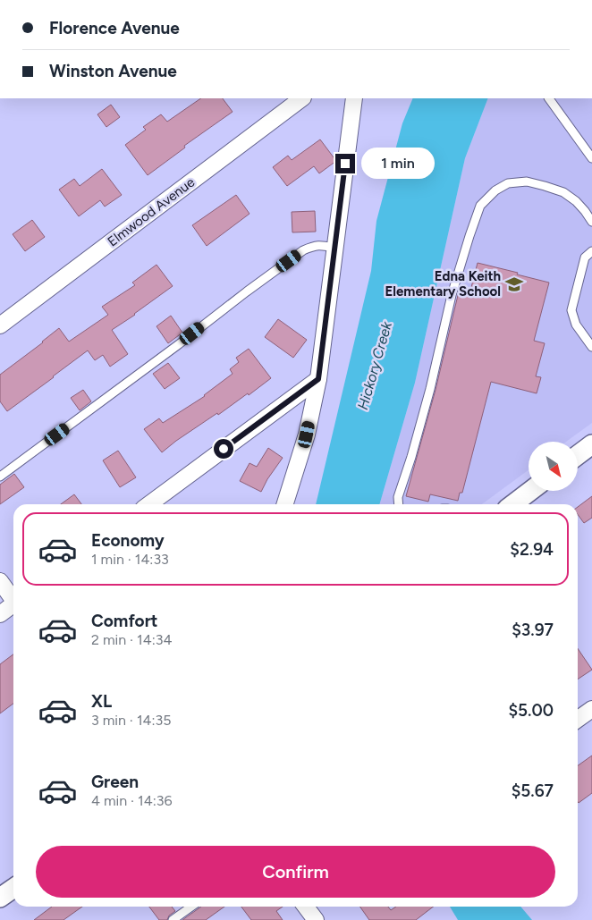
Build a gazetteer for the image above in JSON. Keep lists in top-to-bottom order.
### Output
{
  "streets": {
    "street": ["Elmwood Avenue"]
  },
  "water": ["Hickory Creek"],
  "places": {
    "school or university": ["Edna Keith Elementary School"]
  },
  "north": "bottom right",
  "page": {
    "banner": ["Florence Avenue", "Winston Avenue"],
    "bubble": "1 min",
    "list": [
      {
        "name": "Economy",
        "note": "1 min · 14:33",
        "value": "$2.94"
      },
      {
        "name": "Comfort",
        "note": "2 min · 14:34",
        "value": "$3.97"
      },
      {
        "name": "XL",
        "note": "3 min · 14:35",
        "value": "$5.00"
      },
      {
        "name": "Green",
        "note": "4 min · 14:36",
        "value": "$5.67"
      }
    ],
    "buttons": "Confirm"
  }
}
